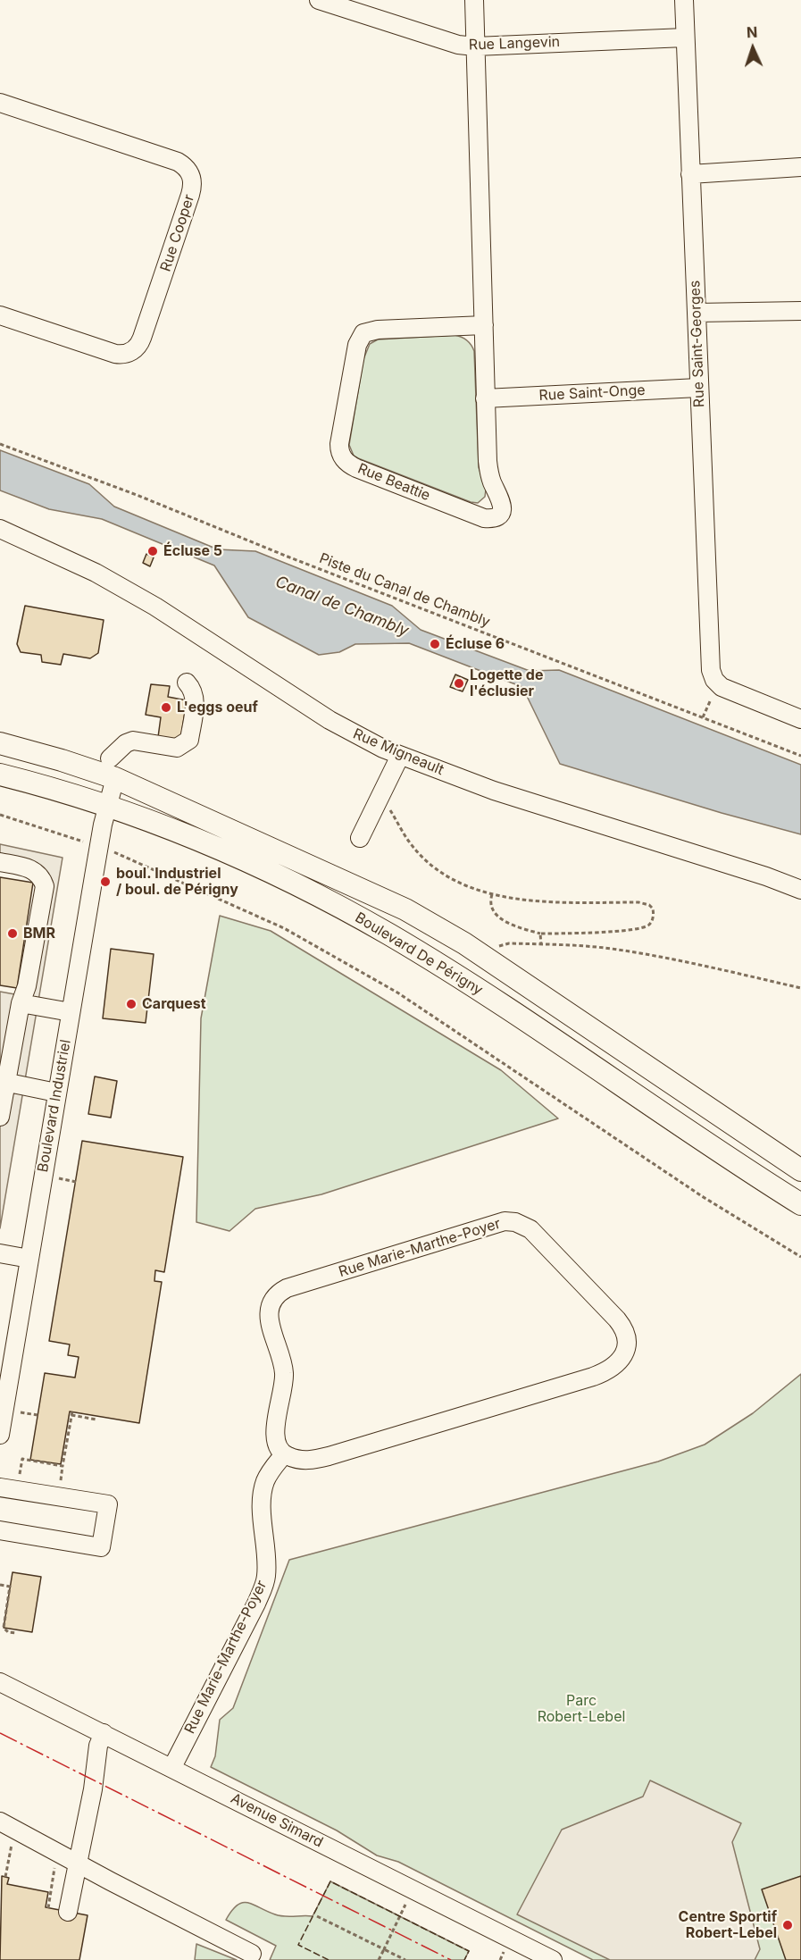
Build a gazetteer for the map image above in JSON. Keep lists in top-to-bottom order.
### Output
{
  "streets": {
    "main road": ["Boulevard De Périgny"],
    "street": [
      "Rue Langevin",
      "Rue Cooper",
      "Rue Saint-Georges",
      "Rue Saint-Onge",
      "Rue Beattie",
      "Rue Migneault",
      "Boulevard Industriel",
      "Rue Marie-Marthe-Poyer",
      "Avenue Simard"
    ],
    "path": ["Piste du Canal de Chambly"]
  },
  "crossings": [
    ["Rue Langevin", "Rue Saint-Georges"],
    ["Rue Langevin", "Rue Beattie"],
    ["Rue Saint-Georges", "Rue Saint-Onge"],
    ["Rue Saint-Onge", "Rue Beattie"],
    ["Boulevard De Périgny", "Boulevard Industriel"],
    ["Rue Marie-Marthe-Poyer", "Avenue Simard"]
  ],
  "water": ["Canal de Chambly"],
  "parks": ["Parc Robert-Lebel"],
  "places": [
    "Écluse 5",
    "Écluse 6",
    "Logette de l'éclusier",
    "L'eggs oeuf",
    "boul. Industriel / boul. de Périgny",
    "BMR",
    "Carquest",
    "Centre Sportif Robert-Lebel"
  ],
  "north": "top"
}
